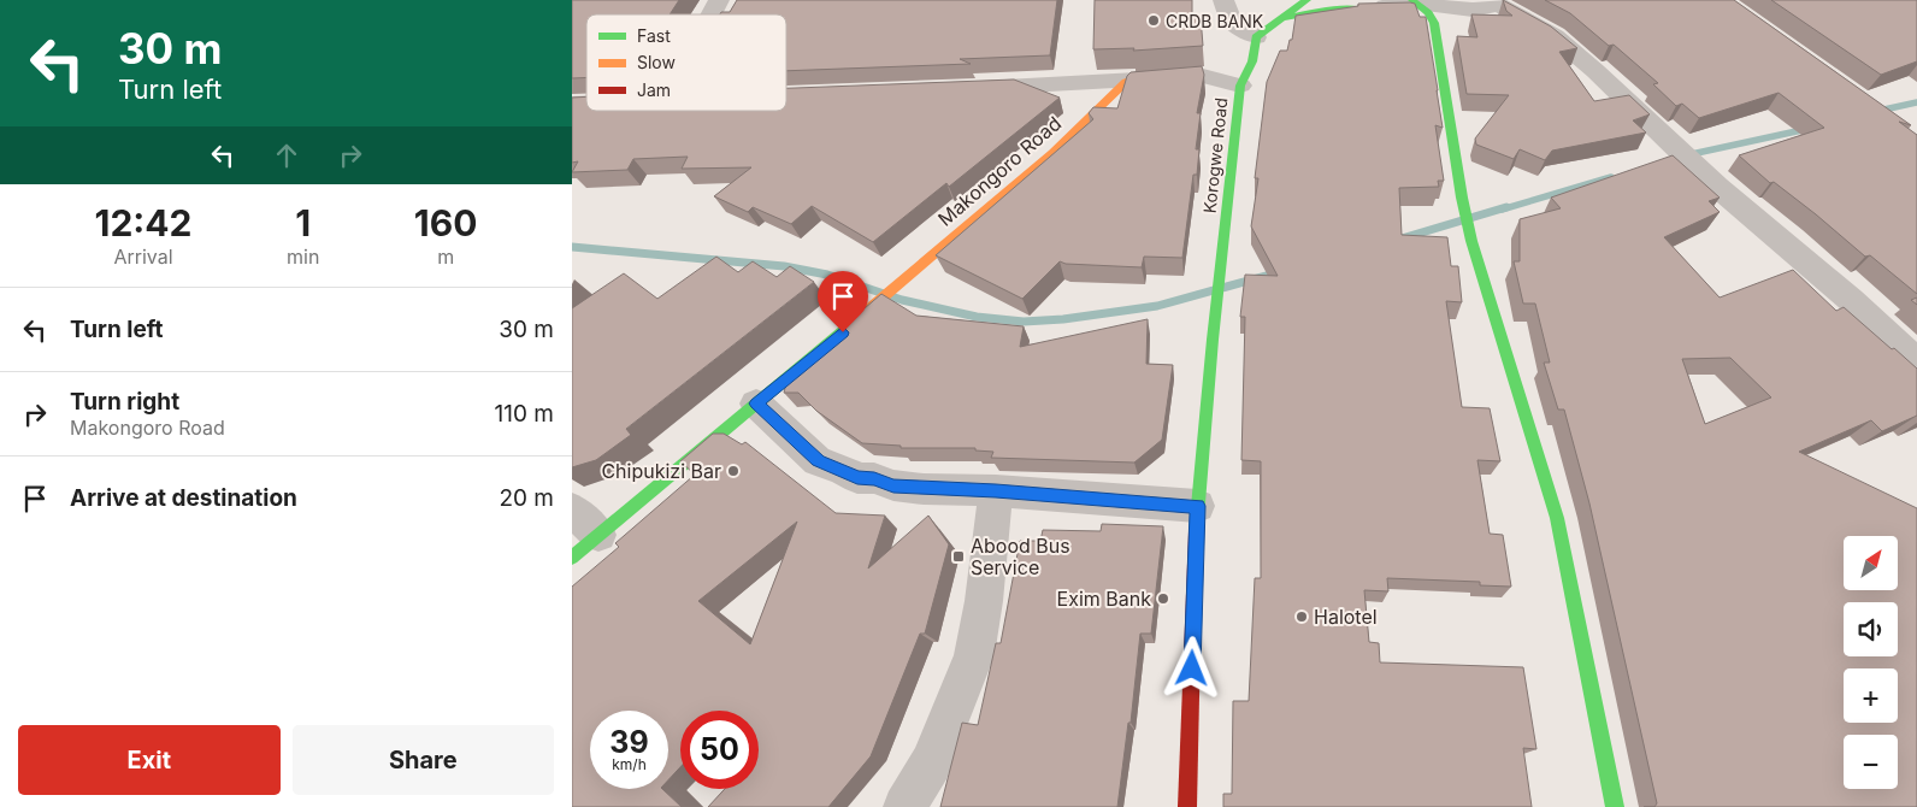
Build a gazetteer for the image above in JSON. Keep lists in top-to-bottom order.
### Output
{
  "streets": {
    "street": ["Korogwe Road", "Makongoro Road"]
  },
  "places": {
    "other": [
      "CRDB BANK",
      "Chipukizi Bar",
      "Exim Bank",
      "Halotel"
    ],
    "transit": ["Abood Bus Service"]
  },
  "legend": ["Fast", "Slow", "Jam"],
  "north": "top right",
  "page": {
    "turn": ["30 m", "Turn left"],
    "eta": [
      "12:42",
      "Arrival",
      "1",
      "min",
      "160",
      "m"
    ],
    "list": [
      {
        "name": "Turn left",
        "value": "30 m"
      },
      {
        "name": "Turn right",
        "note": "Makongoro Road",
        "value": "110 m"
      },
      {
        "name": "Arrive at destination",
        "value": "20 m"
      }
    ],
    "map_buttons": ["+", "−"],
    "speed": "39 km/h",
    "limit": "50",
    "buttons": ["Exit", "Share"]
  }
}
